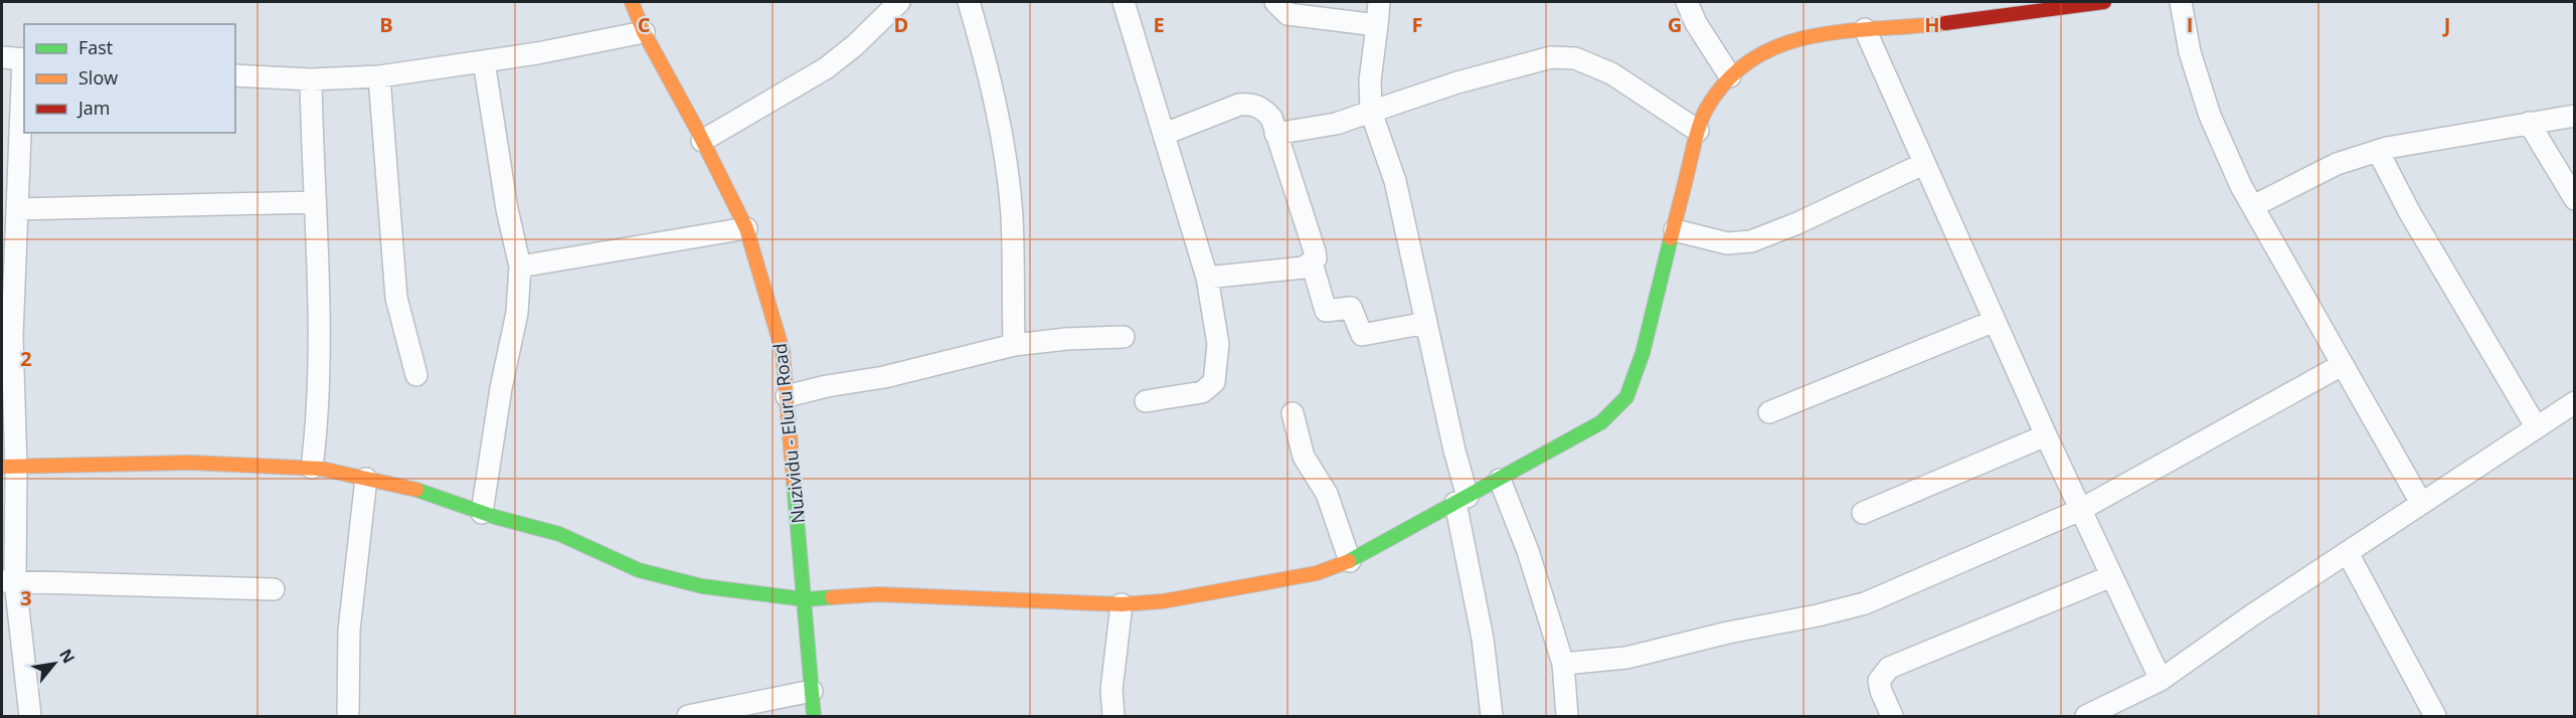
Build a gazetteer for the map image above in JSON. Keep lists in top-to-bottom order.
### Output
{
  "streets": {
    "street": ["Nuzividu - Eluru Road"]
  },
  "legend": ["Fast", "Slow", "Jam"],
  "north": "top right",
  "grid": {
    "columns": [
      "B",
      "C",
      "D",
      "E",
      "F",
      "G",
      "H",
      "I",
      "J"
    ],
    "rows": ["2", "3"]
  }
}
